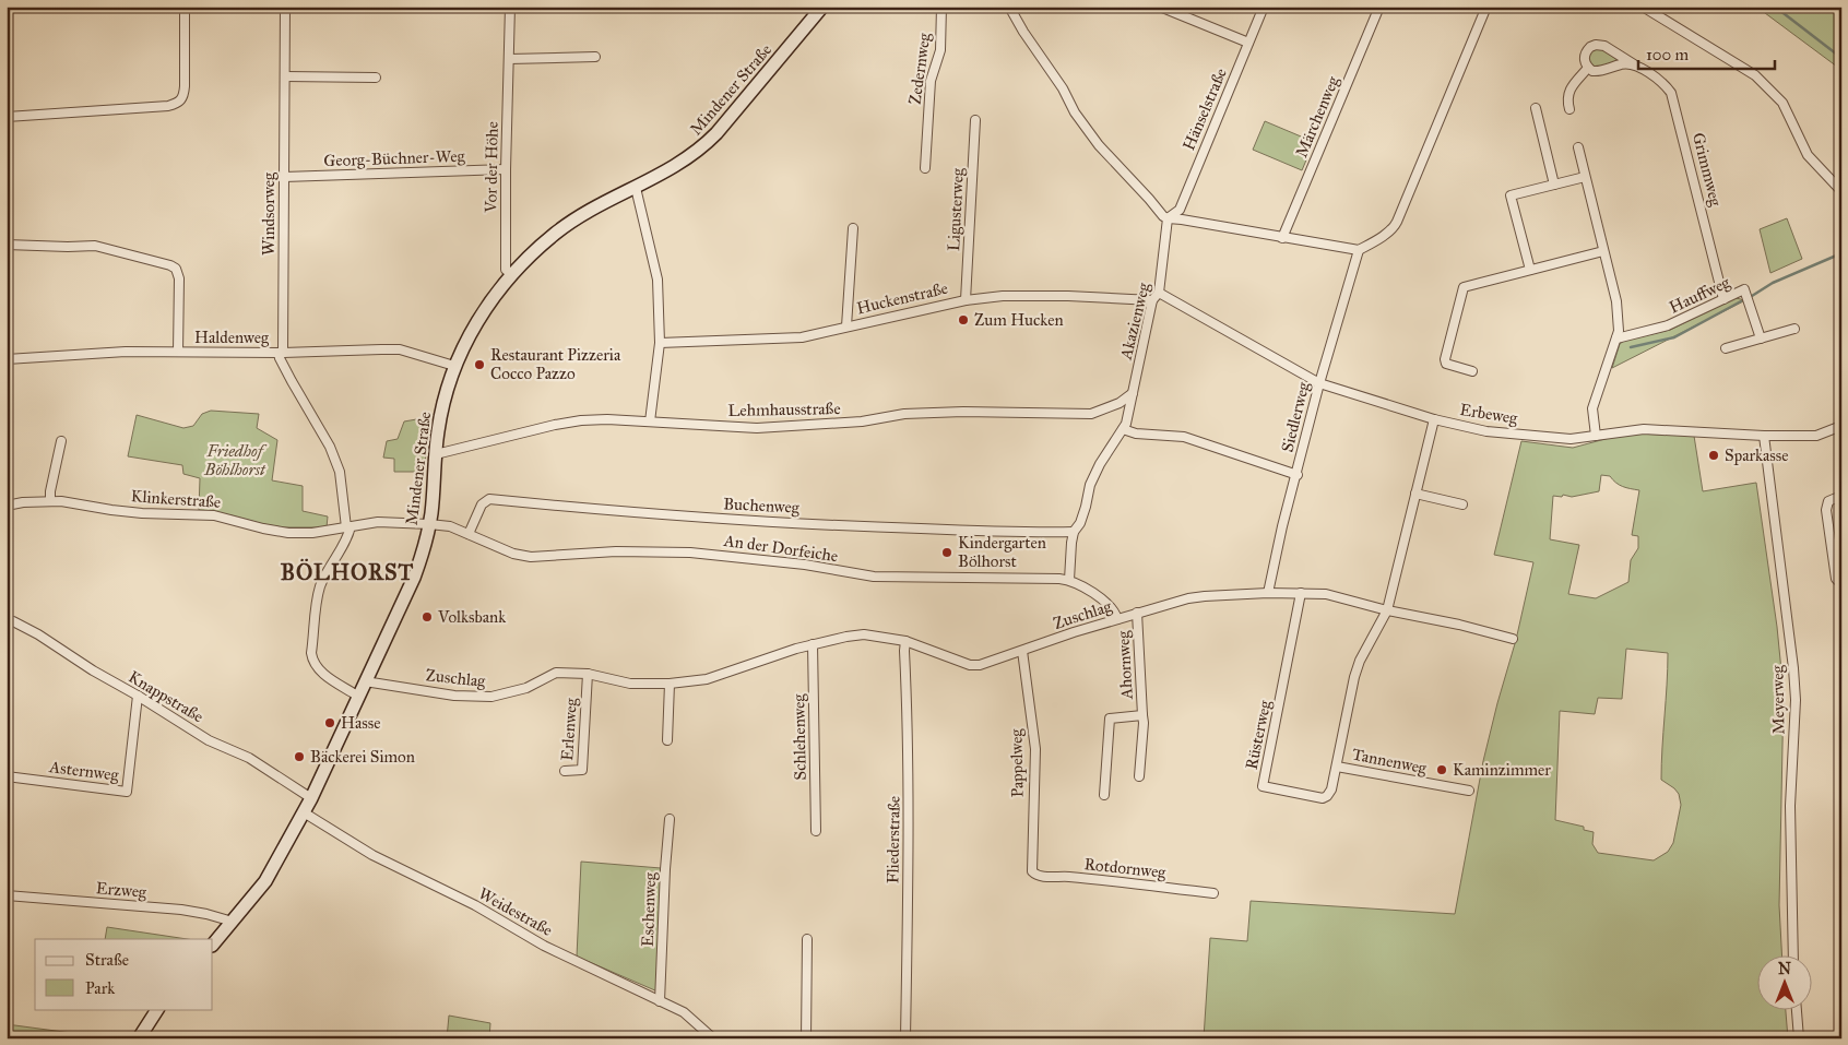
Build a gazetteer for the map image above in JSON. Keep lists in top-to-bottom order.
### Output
{
  "streets": {
    "street": [
      "Zedernweg",
      "Mindener Straße",
      "Hänselstraße",
      "Märchenweg",
      "Georg-Büchner-Weg",
      "Vor der Höhe",
      "Grimmweg",
      "Ligusterweg",
      "Windsorweg",
      "Hauffweg",
      "Huckenstraße",
      "Akazienweg",
      "Haldenweg",
      "Lehmhausstraße",
      "Erbeweg",
      "Siedlerweg",
      "Klinkerstraße",
      "Buchenweg",
      "An der Dorfeiche",
      "Zuschlag",
      "Ahornweg",
      "Knappstraße",
      "Meyerweg",
      "Erlenweg",
      "Rüsterweg",
      "Schlehenweg",
      "Tannenweg",
      "Pappelweg",
      "Asternweg",
      "Fliederstraße",
      "Rotdornweg",
      "Erzweg",
      "Eschenweg",
      "Weidestraße"
    ]
  },
  "crossings": [
    ["Mindener Straße", "Vor der Höhe"],
    ["Mindener Straße", "Haldenweg"],
    ["Mindener Straße", "Lehmhausstraße"],
    ["Mindener Straße", "Klinkerstraße"],
    ["Mindener Straße", "An der Dorfeiche"],
    ["Mindener Straße", "Zuschlag"],
    ["Mindener Straße", "Knappstraße"],
    ["Mindener Straße", "Erzweg"],
    ["Mindener Straße", "Weidestraße"],
    ["Hänselstraße", "Akazienweg"],
    ["Georg-Büchner-Weg", "Vor der Höhe"],
    ["Georg-Büchner-Weg", "Windsorweg"],
    ["Grimmweg", "Hauffweg"],
    ["Ligusterweg", "Huckenstraße"],
    ["Windsorweg", "Haldenweg"],
    ["Windsorweg", "Klinkerstraße"],
    ["Huckenstraße", "Akazienweg"],
    ["Huckenstraße", "Erbeweg"],
    ["Akazienweg", "Lehmhausstraße"],
    ["Akazienweg", "Erbeweg"],
    ["Akazienweg", "Buchenweg"],
    ["Akazienweg", "An der Dorfeiche"],
    ["Erbeweg", "Siedlerweg"],
    ["Erbeweg", "Meyerweg"],
    ["Erbeweg", "Rüsterweg"],
    ["Siedlerweg", "Zuschlag"],
    ["Klinkerstraße", "An der Dorfeiche"],
    ["Buchenweg", "An der Dorfeiche"],
    ["An der Dorfeiche", "Zuschlag"],
    ["Zuschlag", "Ahornweg"],
    ["Zuschlag", "Erlenweg"],
    ["Zuschlag", "Rüsterweg"],
    ["Zuschlag", "Schlehenweg"],
    ["Zuschlag", "Pappelweg"],
    ["Zuschlag", "Fliederstraße"],
    ["Knappstraße", "Asternweg"],
    ["Rüsterweg", "Tannenweg"],
    ["Pappelweg", "Rotdornweg"],
    ["Eschenweg", "Weidestraße"]
  ],
  "districts": ["BÖLHORST"],
  "parks": ["Friedhof Böhlhorst"],
  "places": [
    "Zum Hucken",
    "Restaurant Pizzeria Cocco Pazzo",
    "Sparkasse",
    "Kindergarten Bölhorst",
    "Volksbank",
    "Hasse",
    "Bäckerei Simon",
    "Kaminzimmer"
  ],
  "legend": ["Straße", "Park"],
  "scale_bar": "100 m",
  "north": "top"
}
